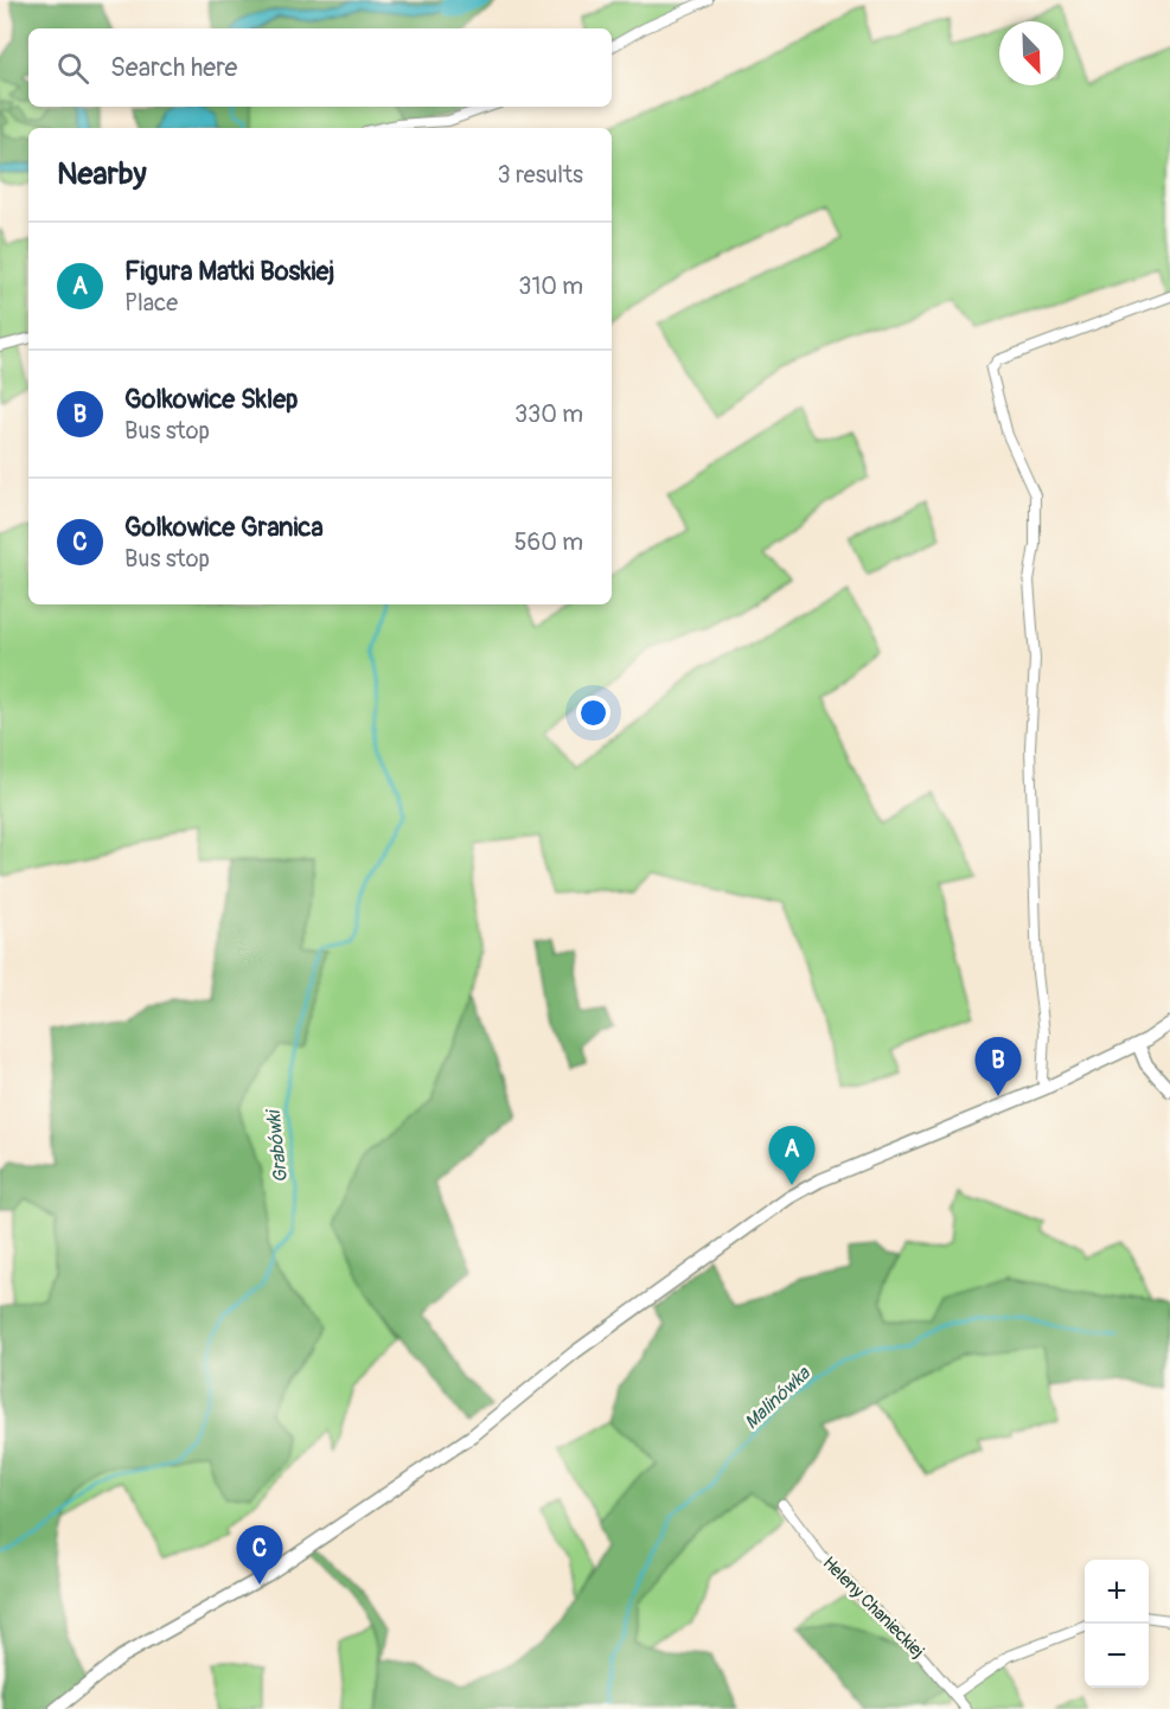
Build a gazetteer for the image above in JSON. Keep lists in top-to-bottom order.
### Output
{
  "streets": {
    "street": ["Heleny Chanieckiej"]
  },
  "water": ["Grabówki", "Malinówka"],
  "north": "bottom right",
  "page": {
    "search": "Search here",
    "heading": ["Nearby", "3 results"],
    "list": [
      {
        "mark": "A",
        "name": "Figura Matki Boskiej",
        "note": "Place",
        "value": "310 m"
      },
      {
        "mark": "B",
        "name": "Golkowice Sklep",
        "note": "Bus stop",
        "value": "330 m"
      },
      {
        "mark": "C",
        "name": "Golkowice Granica",
        "note": "Bus stop",
        "value": "560 m"
      }
    ],
    "pins": ["B", "A", "C"],
    "map_buttons": ["+", "−"]
  }
}
